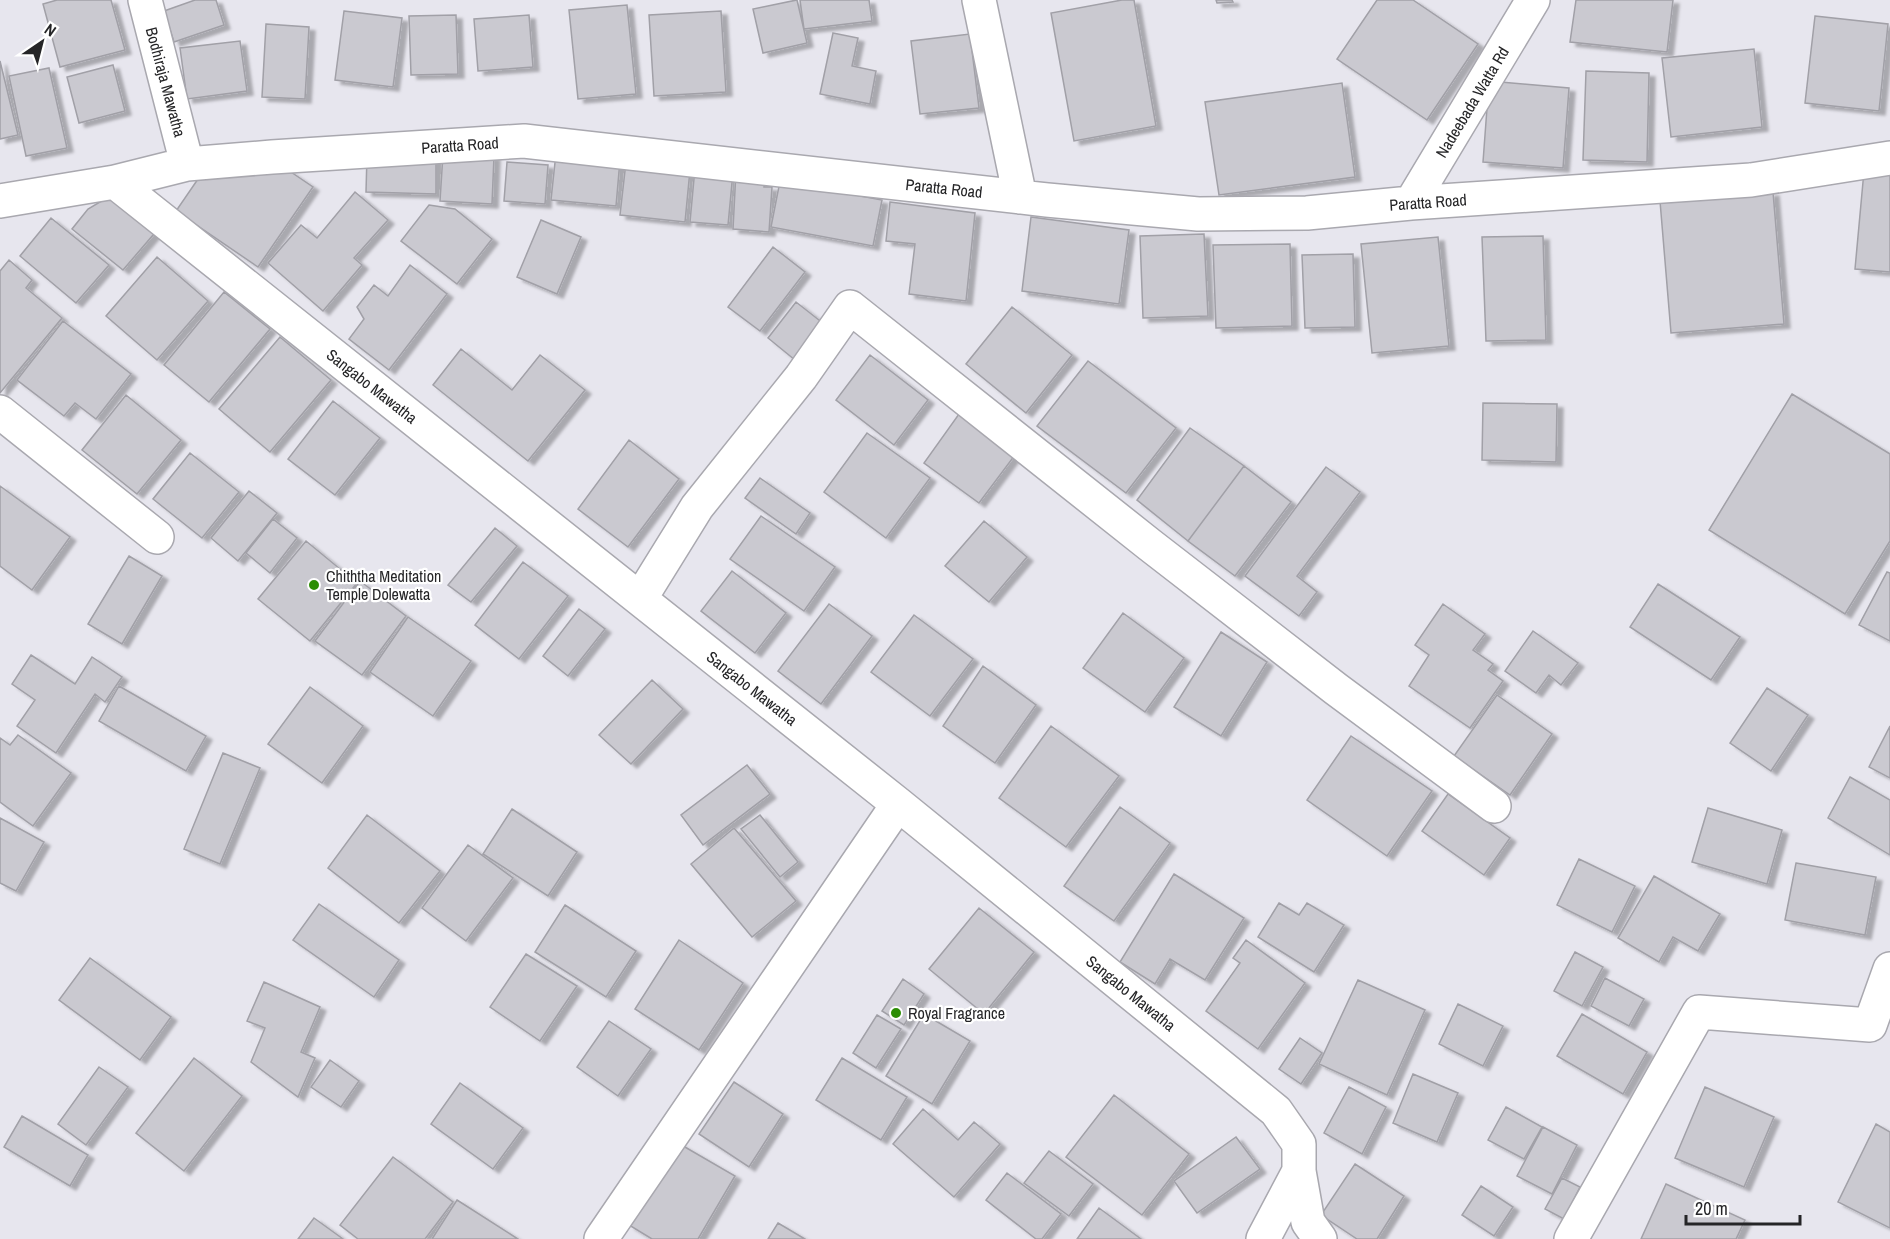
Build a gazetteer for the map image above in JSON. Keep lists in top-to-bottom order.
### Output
{
  "streets": {
    "street": [
      "Bodhiraja Mawatha",
      "Nadeebada Watta Rd",
      "Paratta Road",
      "Sangabo Mawatha"
    ]
  },
  "crossings": [
    ["Bodhiraja Mawatha", "Paratta Road"],
    ["Nadeebada Watta Rd", "Paratta Road"],
    ["Paratta Road", "Sangabo Mawatha"]
  ],
  "places": ["Chiththa Meditation Temple Dolewatta", "Royal Fragrance"],
  "scale_bar": "20 m",
  "north": "top right"
}
